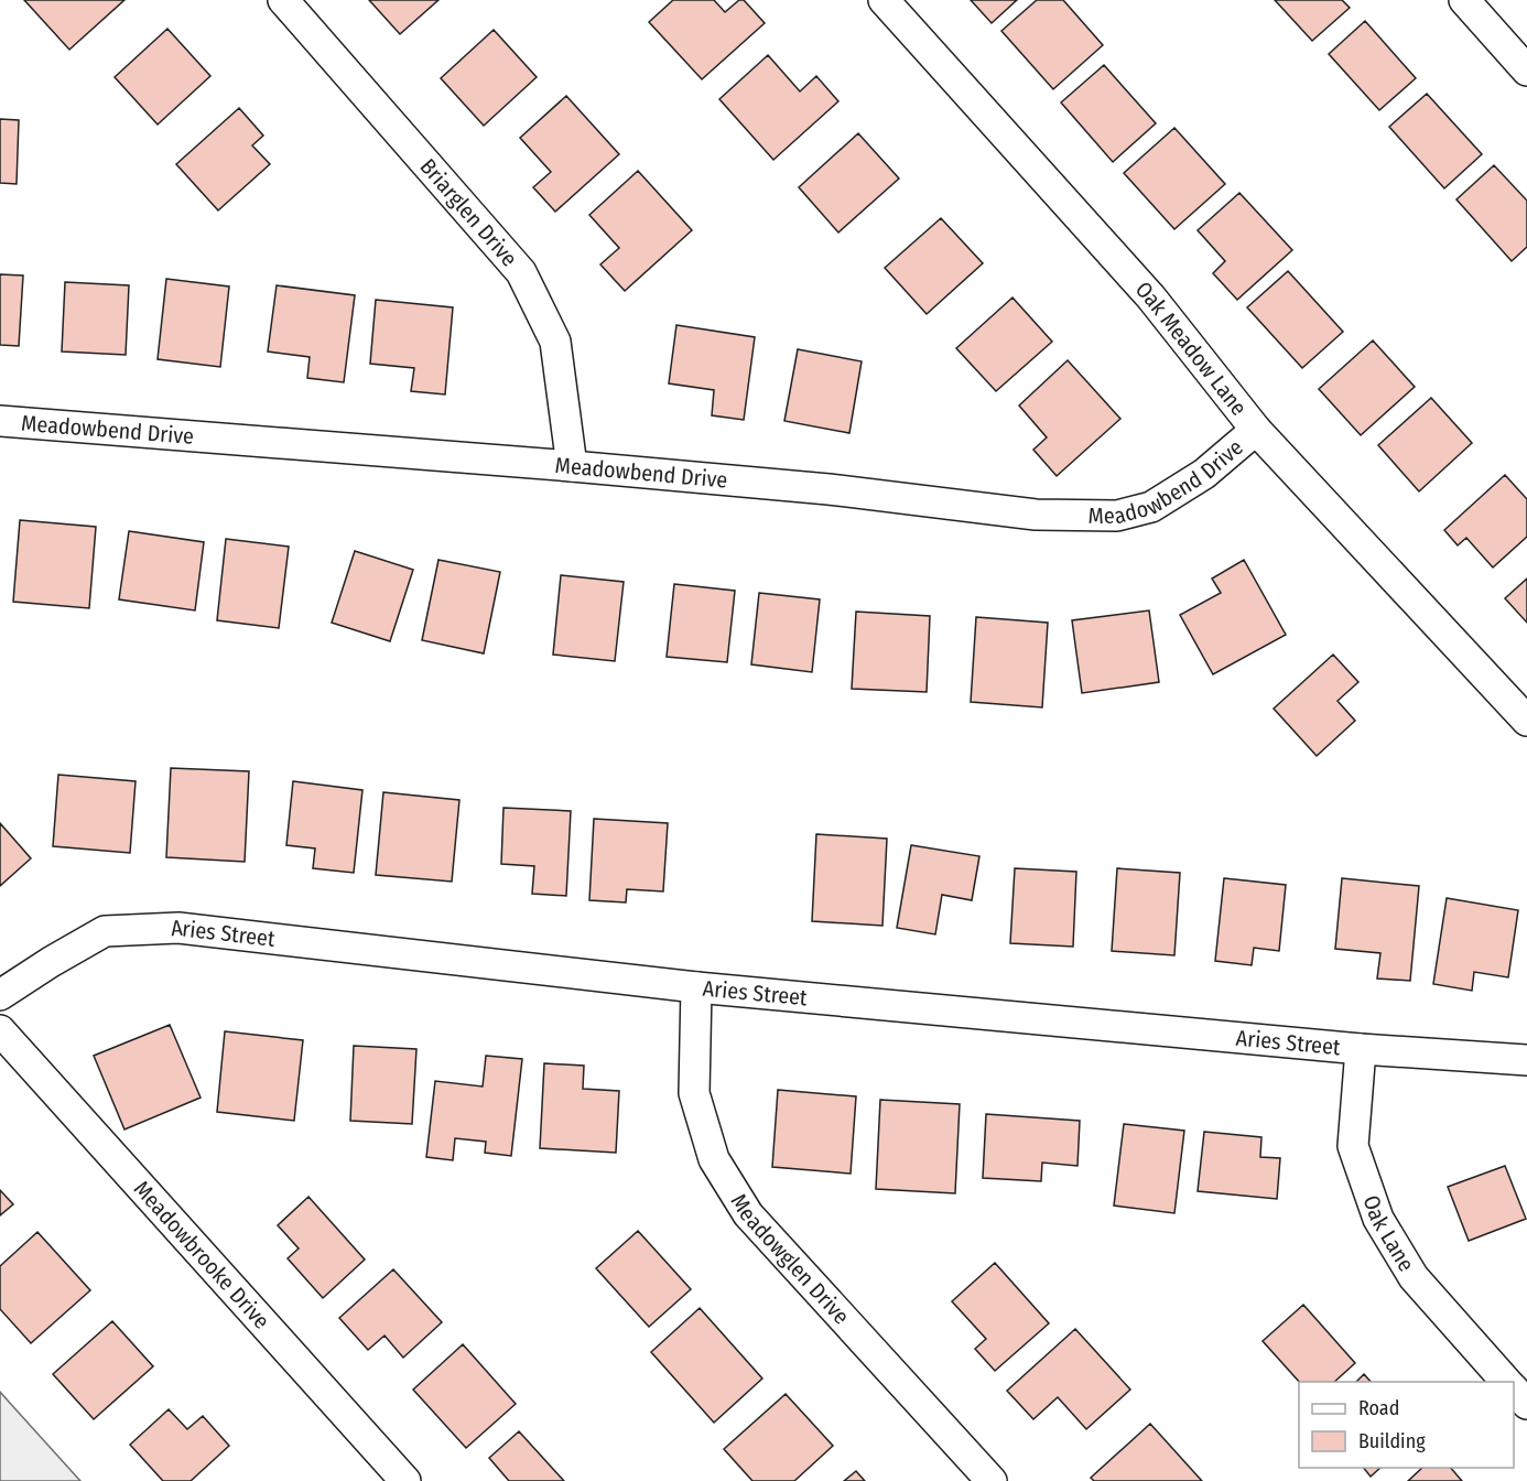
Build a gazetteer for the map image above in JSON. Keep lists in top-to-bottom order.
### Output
{
  "streets": {
    "street": [
      "Briarglen Drive",
      "Oak Meadow Lane",
      "Meadowbend Drive",
      "Aries Street",
      "Oak Lane",
      "Meadowbrooke Drive",
      "Meadowglen Drive"
    ]
  },
  "crossings": [
    ["Briarglen Drive", "Meadowbend Drive"],
    ["Oak Meadow Lane", "Meadowbend Drive"],
    ["Aries Street", "Oak Lane"],
    ["Aries Street", "Meadowglen Drive"]
  ],
  "legend": ["Road", "Building"]
}
